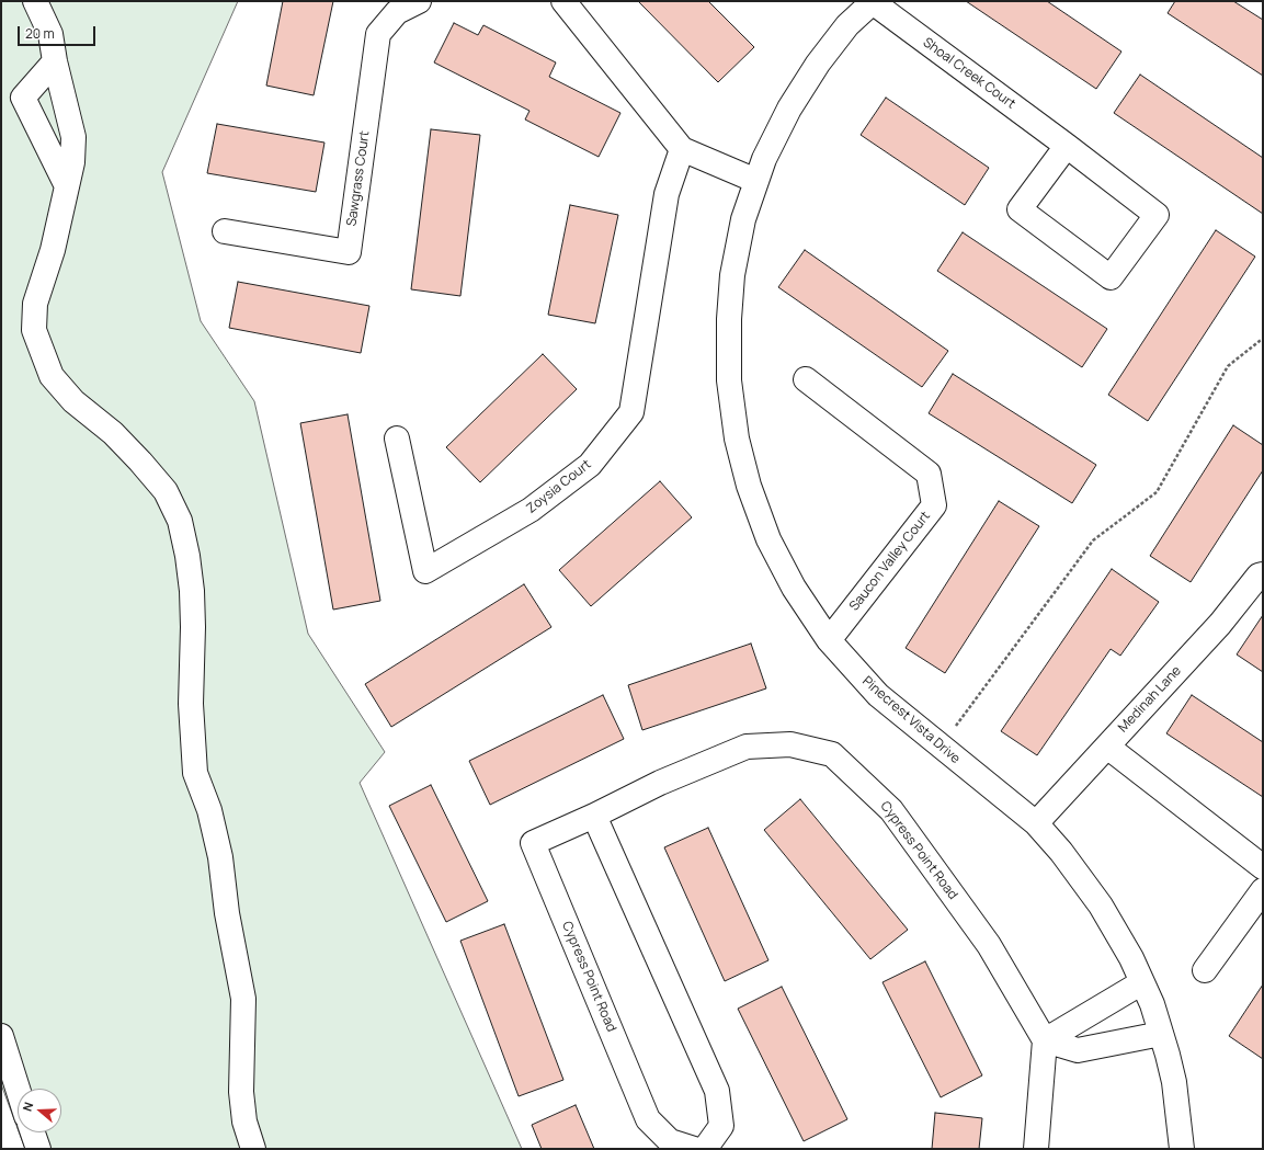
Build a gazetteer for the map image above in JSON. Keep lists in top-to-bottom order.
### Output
{
  "streets": {
    "street": [
      "Shoal Creek Court",
      "Sawgrass Court",
      "Zoysia Court",
      "Saucon Valley Court",
      "Medinah Lane",
      "Pinecrest Vista Drive",
      "Cypress Point Road"
    ]
  },
  "crossings": [
    ["Shoal Creek Court", "Pinecrest Vista Drive"],
    ["Saucon Valley Court", "Pinecrest Vista Drive"],
    ["Medinah Lane", "Pinecrest Vista Drive"]
  ],
  "scale_bar": "20 m",
  "north": "left"
}
